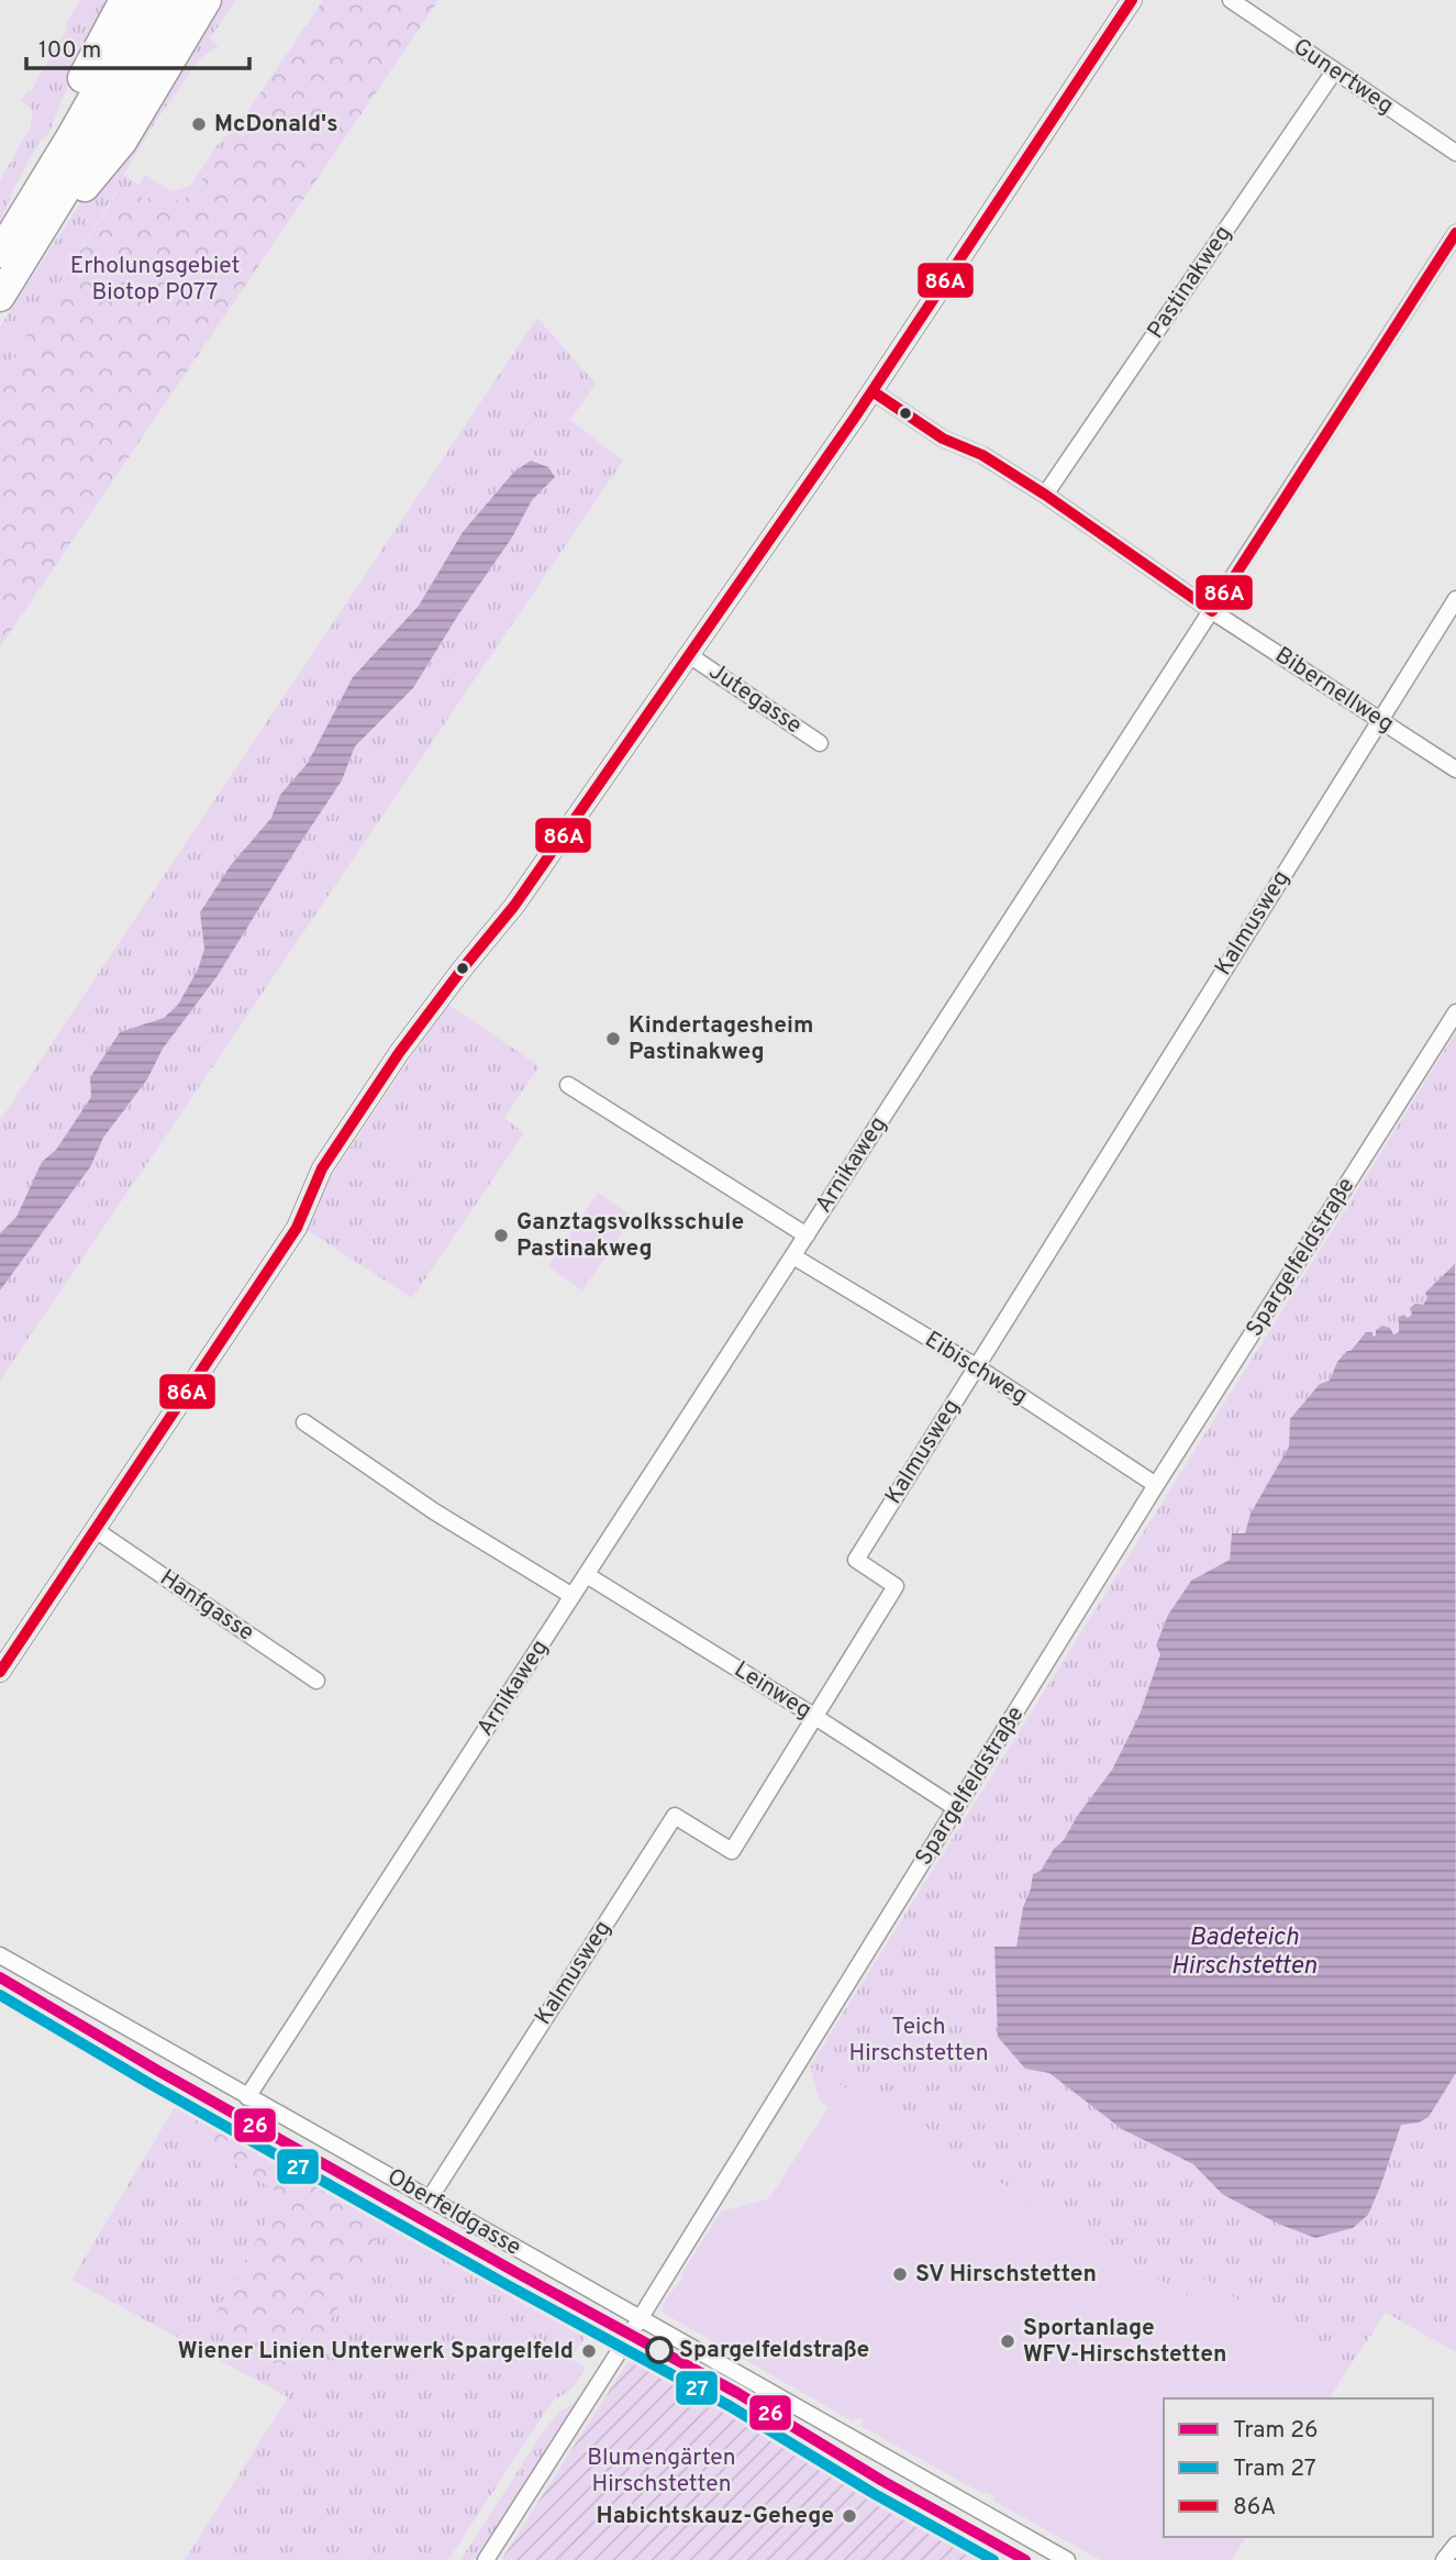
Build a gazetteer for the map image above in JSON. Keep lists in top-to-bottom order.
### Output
{
  "streets": {
    "street": [
      "Gunertweg",
      "Pastinakweg",
      "Bibernellweg",
      "Jutegasse",
      "Kalmusweg",
      "Arnikaweg",
      "Spargelfeldstraße",
      "Eibischweg",
      "Hanfgasse",
      "Leinweg",
      "Oberfeldgasse"
    ]
  },
  "crossings": [
    ["Gunertweg", "Pastinakweg"],
    ["Pastinakweg", "Bibernellweg"],
    ["Bibernellweg", "Kalmusweg"],
    ["Bibernellweg", "Arnikaweg"],
    ["Kalmusweg", "Eibischweg"],
    ["Kalmusweg", "Leinweg"],
    ["Kalmusweg", "Oberfeldgasse"],
    ["Arnikaweg", "Eibischweg"],
    ["Arnikaweg", "Leinweg"],
    ["Arnikaweg", "Oberfeldgasse"],
    ["Spargelfeldstraße", "Eibischweg"],
    ["Spargelfeldstraße", "Leinweg"],
    ["Spargelfeldstraße", "Oberfeldgasse"]
  ],
  "water": ["Badeteich Hirschstetten"],
  "parks": ["Erholungsgebiet Biotop P077", "Teich Hirschstetten", "Blumengärten Hirschstetten"],
  "places": [
    "McDonald's",
    "Kindertagesheim Pastinakweg",
    "Ganztagsvolksschule Pastinakweg",
    "SV Hirschstetten",
    "Sportanlage WFV-Hirschstetten",
    "Spargelfeldstraße",
    "Wiener Linien Unterwerk Spargelfeld",
    "Habichtskauz-Gehege"
  ],
  "lines": ["transit line 86A", "tram line 26", "tram line 27"],
  "legend": ["Tram 26", "Tram 27", "86A"],
  "scale_bar": "100 m"
}
